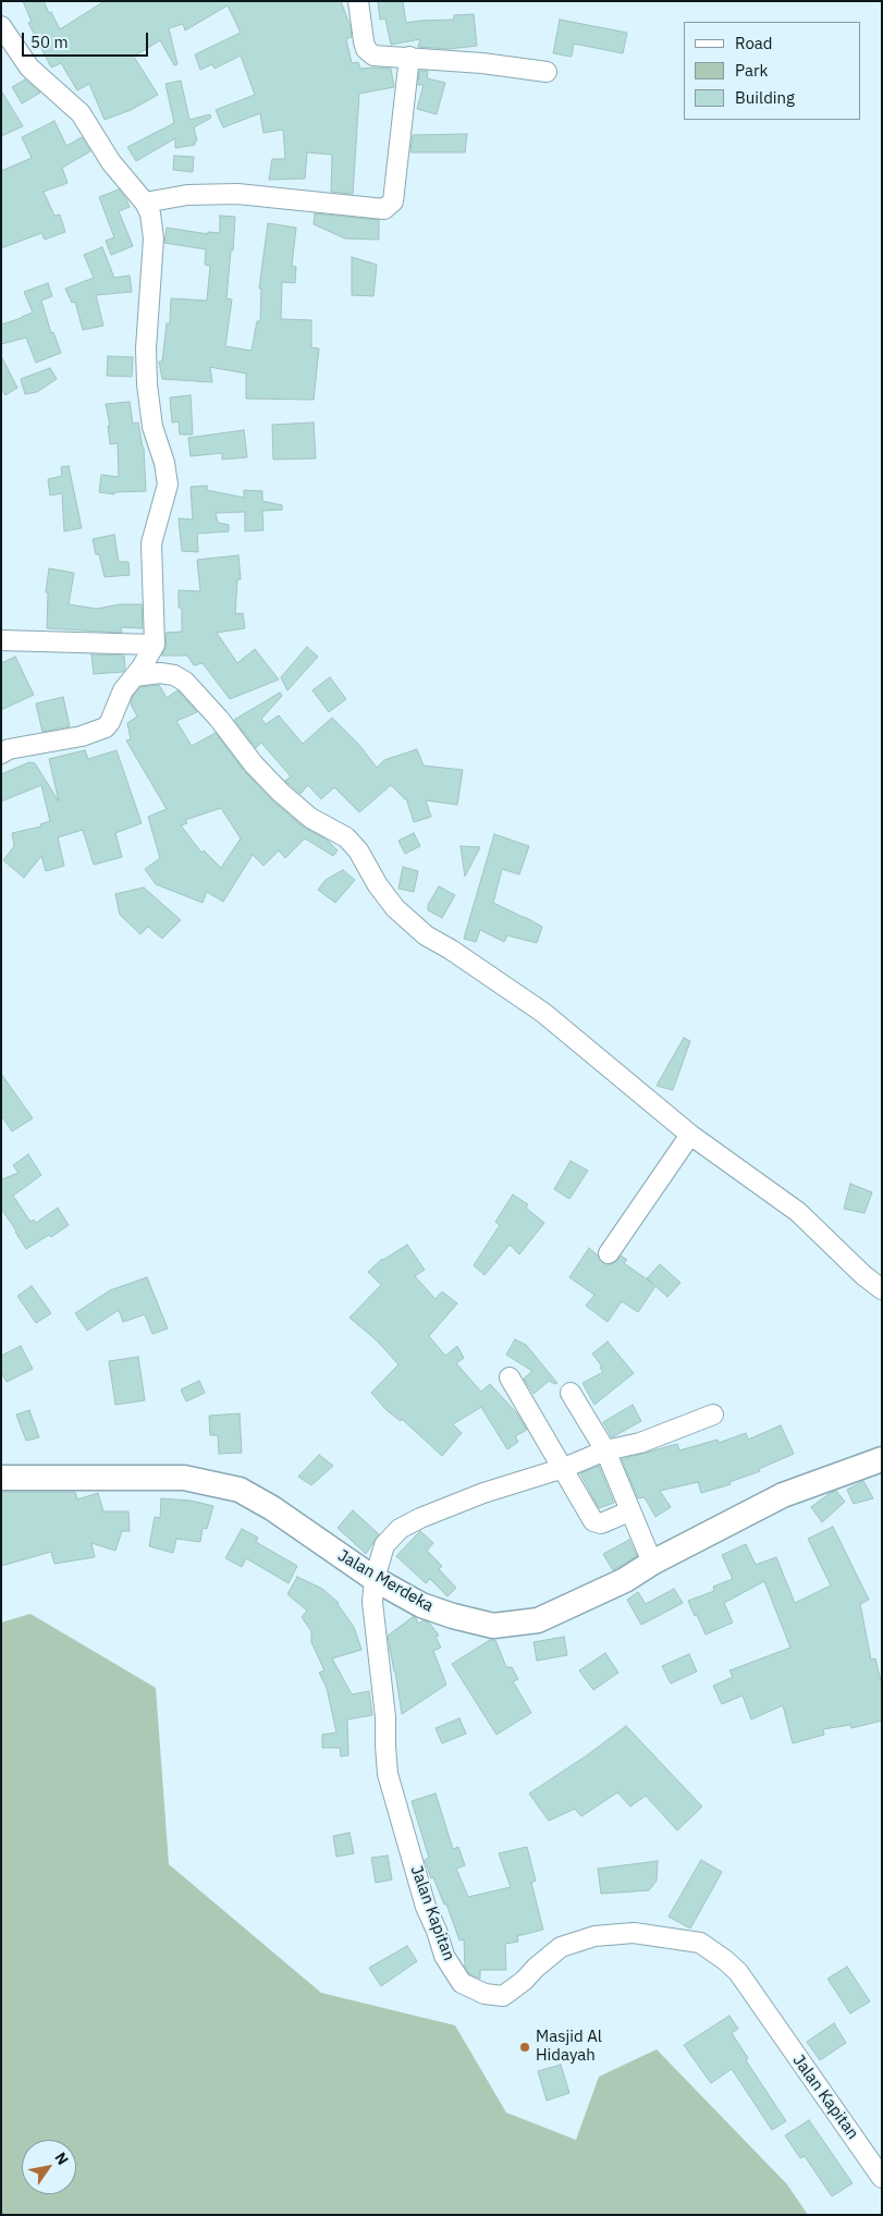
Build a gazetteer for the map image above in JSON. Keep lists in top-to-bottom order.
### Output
{
  "streets": {
    "street": ["Jalan Merdeka", "Jalan Kapitan"]
  },
  "crossings": [
    ["Jalan Merdeka", "Jalan Kapitan"]
  ],
  "places": ["Masjid Al Hidayah"],
  "legend": ["Road", "Park", "Building"],
  "scale_bar": "50 m",
  "north": "top right"
}
